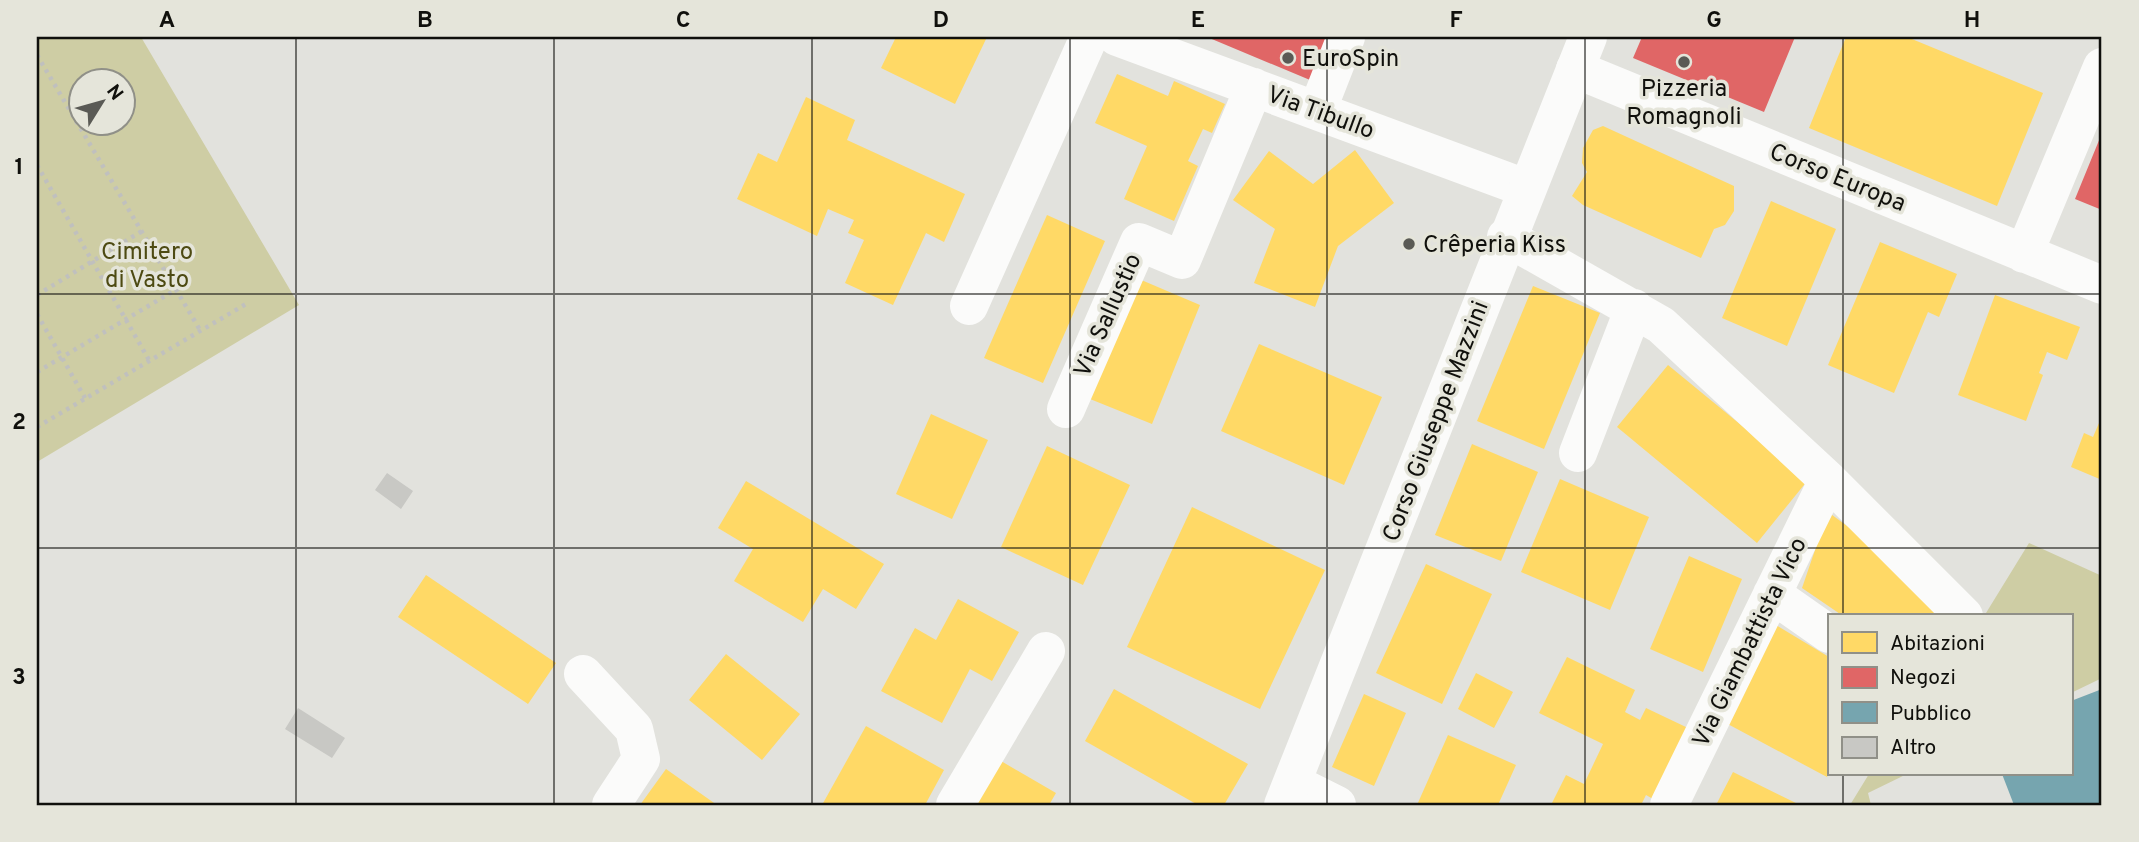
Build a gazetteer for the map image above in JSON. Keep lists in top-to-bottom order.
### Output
{
  "streets": {
    "street": [
      "Via Tibullo",
      "Corso Europa",
      "Via Sallustio",
      "Corso Giuseppe Mazzini",
      "Via Giambattista Vico"
    ]
  },
  "crossings": [
    ["Via Tibullo", "Via Sallustio"],
    ["Via Tibullo", "Corso Giuseppe Mazzini"],
    ["Corso Europa", "Corso Giuseppe Mazzini"]
  ],
  "parks": ["Cimitero di Vasto"],
  "places": ["EuroSpin", "Pizzeria Romagnoli", "Crêperia Kiss"],
  "legend": [
    "Abitazioni",
    "Negozi",
    "Pubblico",
    "Altro"
  ],
  "north": "top right",
  "grid": {
    "columns": [
      "A",
      "B",
      "C",
      "D",
      "E",
      "F",
      "G",
      "H"
    ],
    "rows": ["1", "2", "3"]
  }
}
